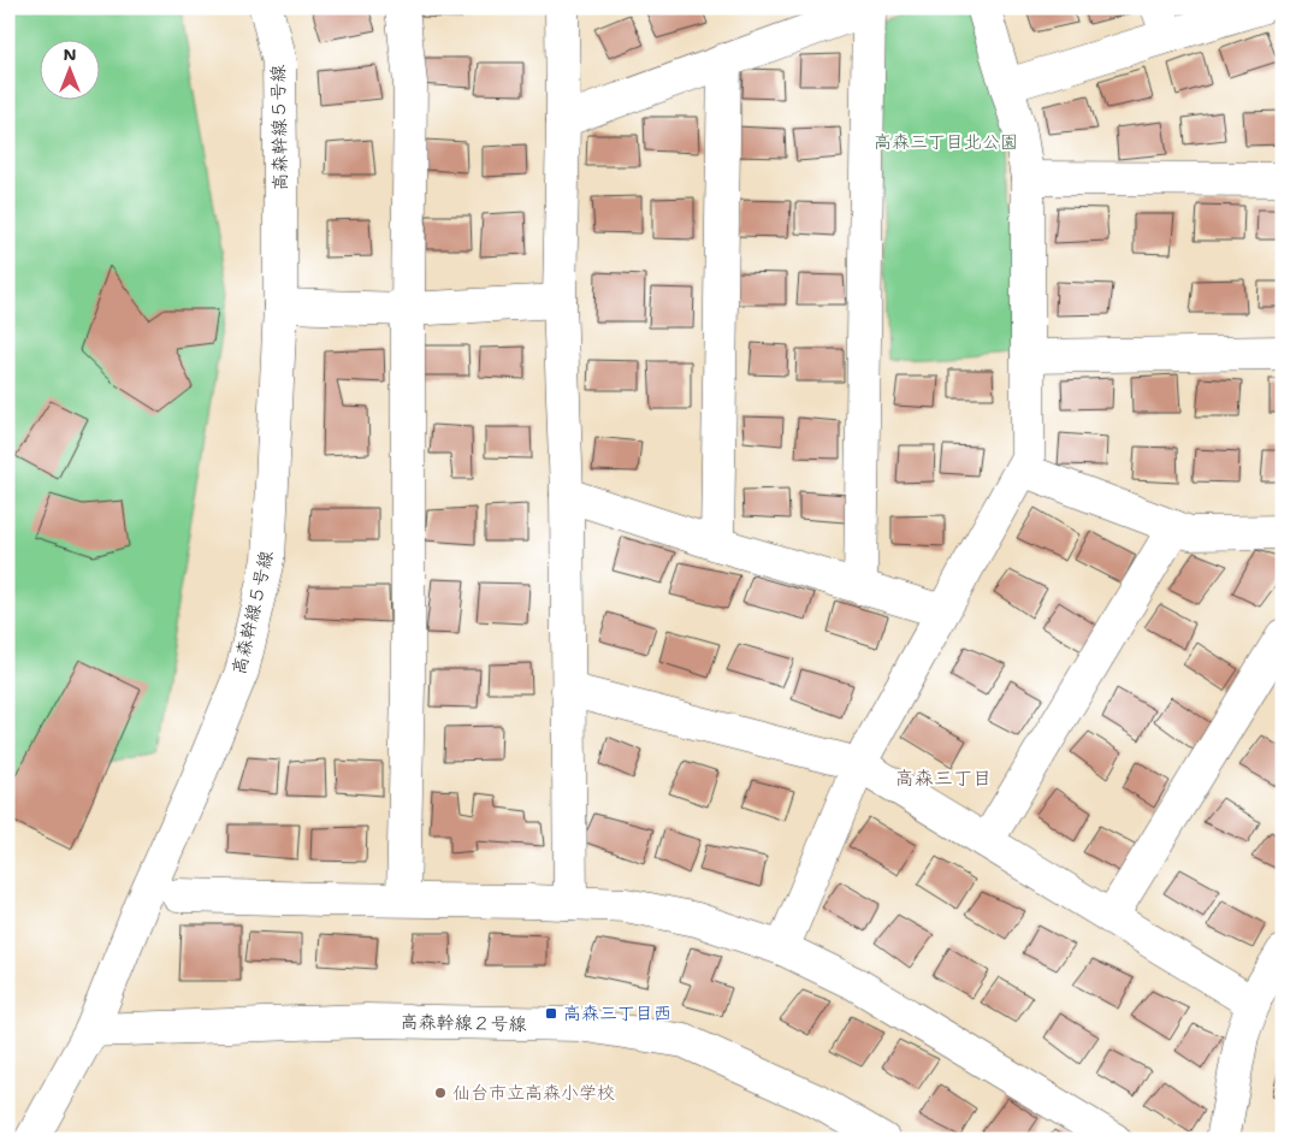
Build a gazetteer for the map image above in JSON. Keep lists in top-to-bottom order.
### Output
{
  "streets": {
    "street": ["高森幹線５号線", "高森幹線２号線"]
  },
  "crossings": [
    ["高森幹線５号線", "高森幹線２号線"]
  ],
  "districts": ["高森三丁目"],
  "parks": ["高森三丁目北公園"],
  "places": {
    "transit": ["高森三丁目西"],
    "other": ["仙台市立高森小学校"]
  },
  "north": "top"
}
